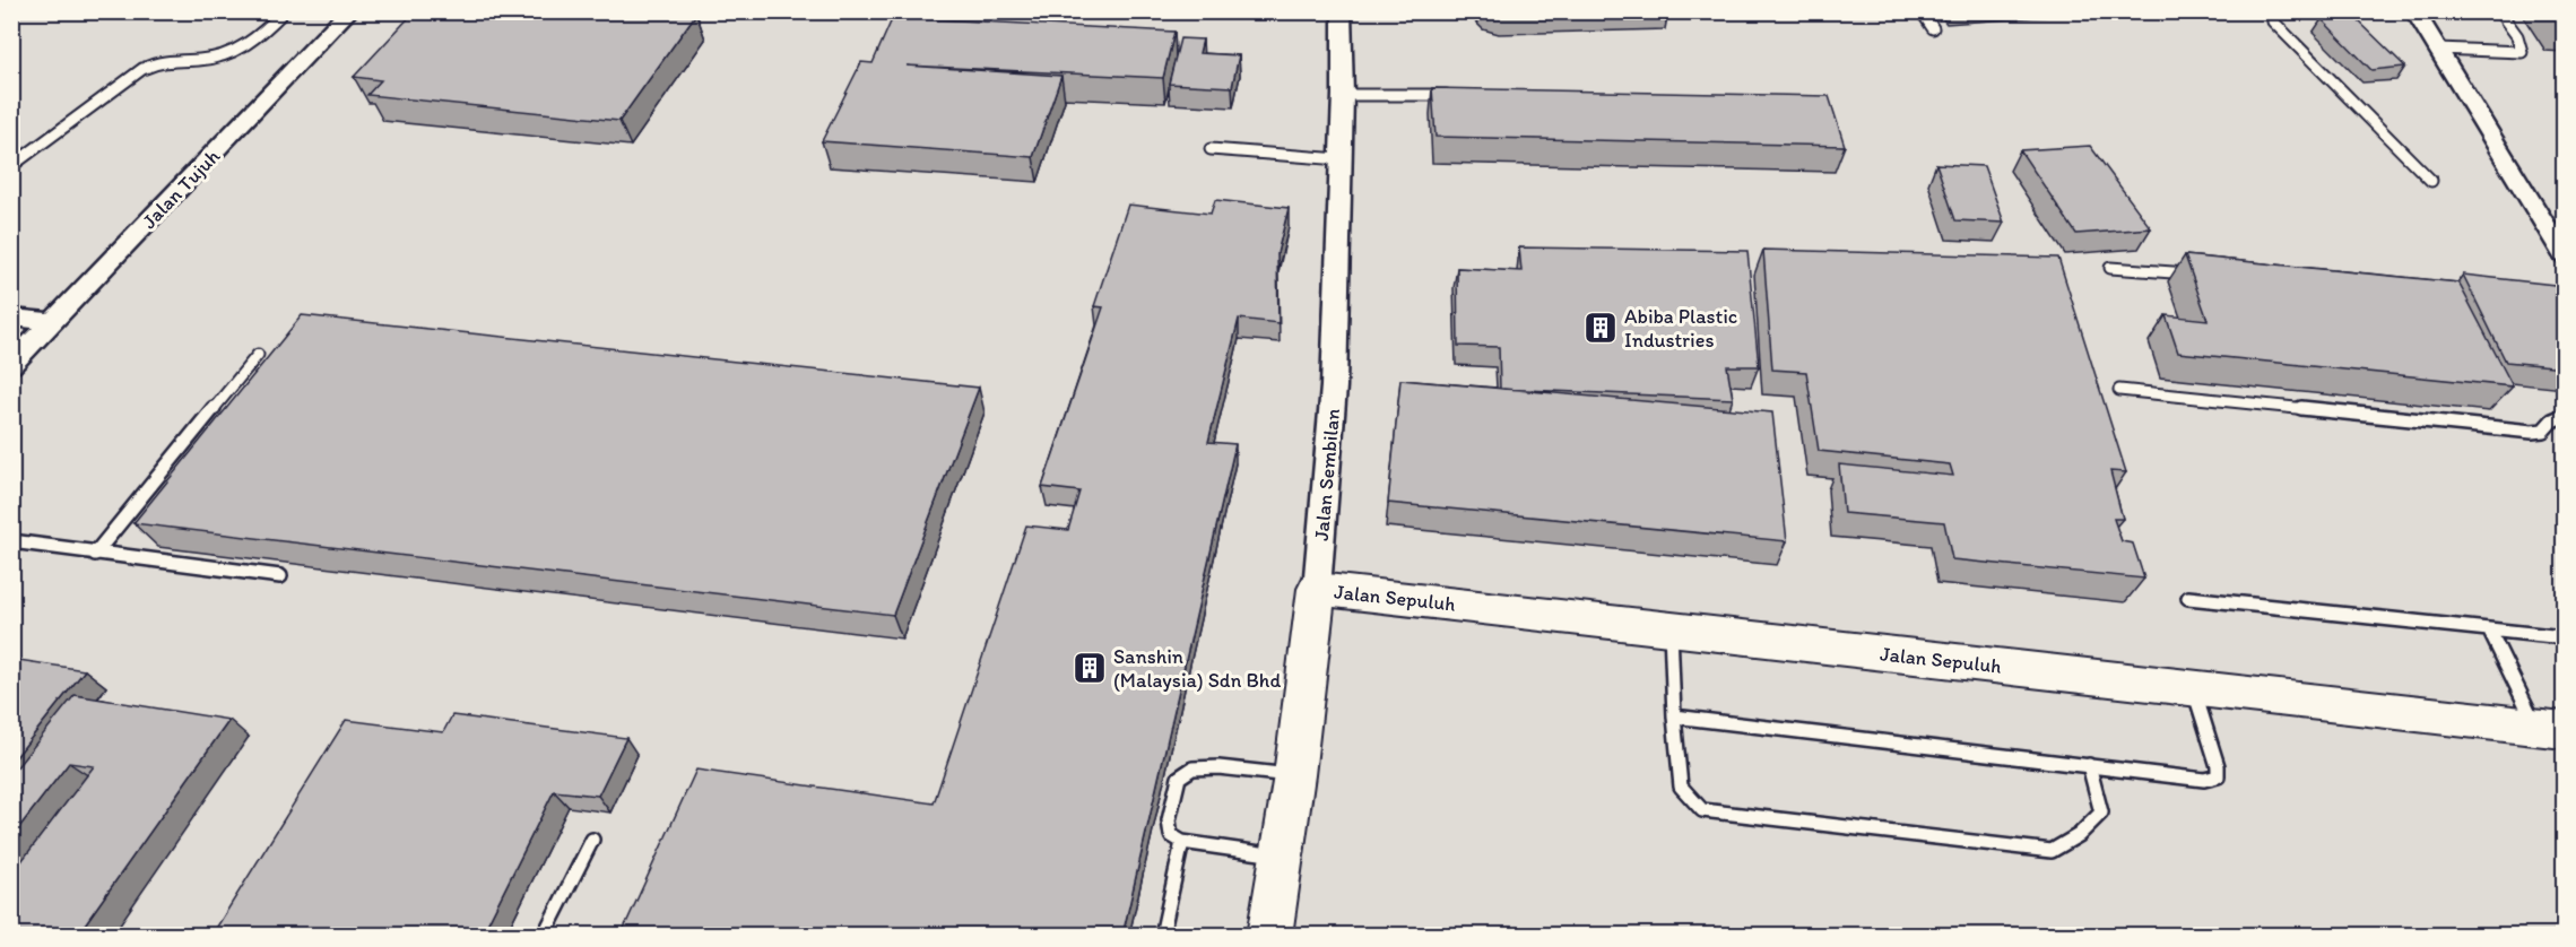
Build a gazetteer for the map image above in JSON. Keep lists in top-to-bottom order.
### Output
{
  "streets": {
    "main road": ["Jalan Sembilan", "Jalan Sepuluh"],
    "street": ["Jalan Tujuh"]
  },
  "crossings": [
    ["Jalan Sembilan", "Jalan Sepuluh"]
  ],
  "places": {
    "building": ["Abiba Plastic Industries", "Sanshin (Malaysia) Sdn Bhd"]
  }
}
